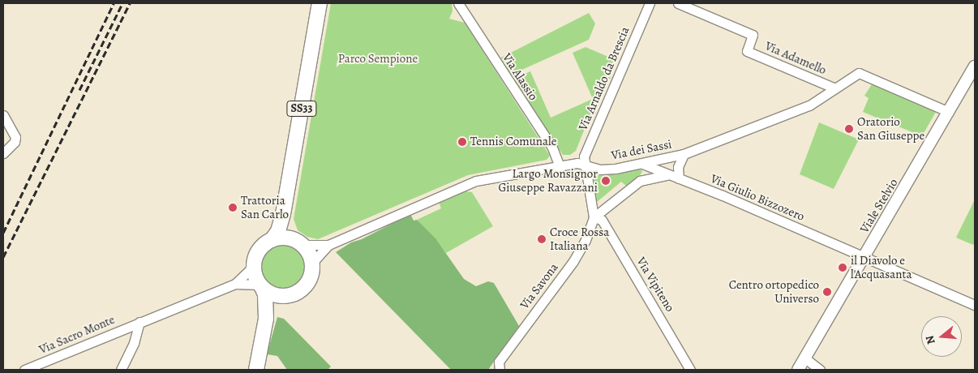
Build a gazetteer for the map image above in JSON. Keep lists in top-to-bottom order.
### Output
{
  "streets": {
    "main road": ["SS33"],
    "street": [
      "Via Adamello",
      "Via Alassio",
      "Via Arnaldo da Brescia",
      "Via dei Sassi",
      "Via Giulio Bizzozero",
      "Viale Stelvio",
      "Via Vipiteno",
      "Via Savona",
      "Via Sacro Monte"
    ]
  },
  "crossings": [
    ["Via Adamello", "Via dei Sassi"],
    ["Via Alassio", "Via dei Sassi"],
    ["Via Arnaldo da Brescia", "Via dei Sassi"],
    ["SS33", "Via dei Sassi"],
    ["SS33", "Via Sacro Monte"],
    ["Via dei Sassi", "Via Giulio Bizzozero"],
    ["Via dei Sassi", "Viale Stelvio"],
    ["Via dei Sassi", "Via Sacro Monte"],
    ["Via Giulio Bizzozero", "Viale Stelvio"],
    ["Via Vipiteno", "Via Savona"]
  ],
  "parks": ["Parco Sempione"],
  "places": [
    "Oratorio San Giuseppe",
    "Tennis Comunale",
    "Largo Monsignor Giuseppe Ravazzani",
    "Trattoria San Carlo",
    "Croce Rossa Italiana",
    "il Diavolo e l'Acquasanta",
    "Centro ortopedico Universo"
  ],
  "north": "left"
}
